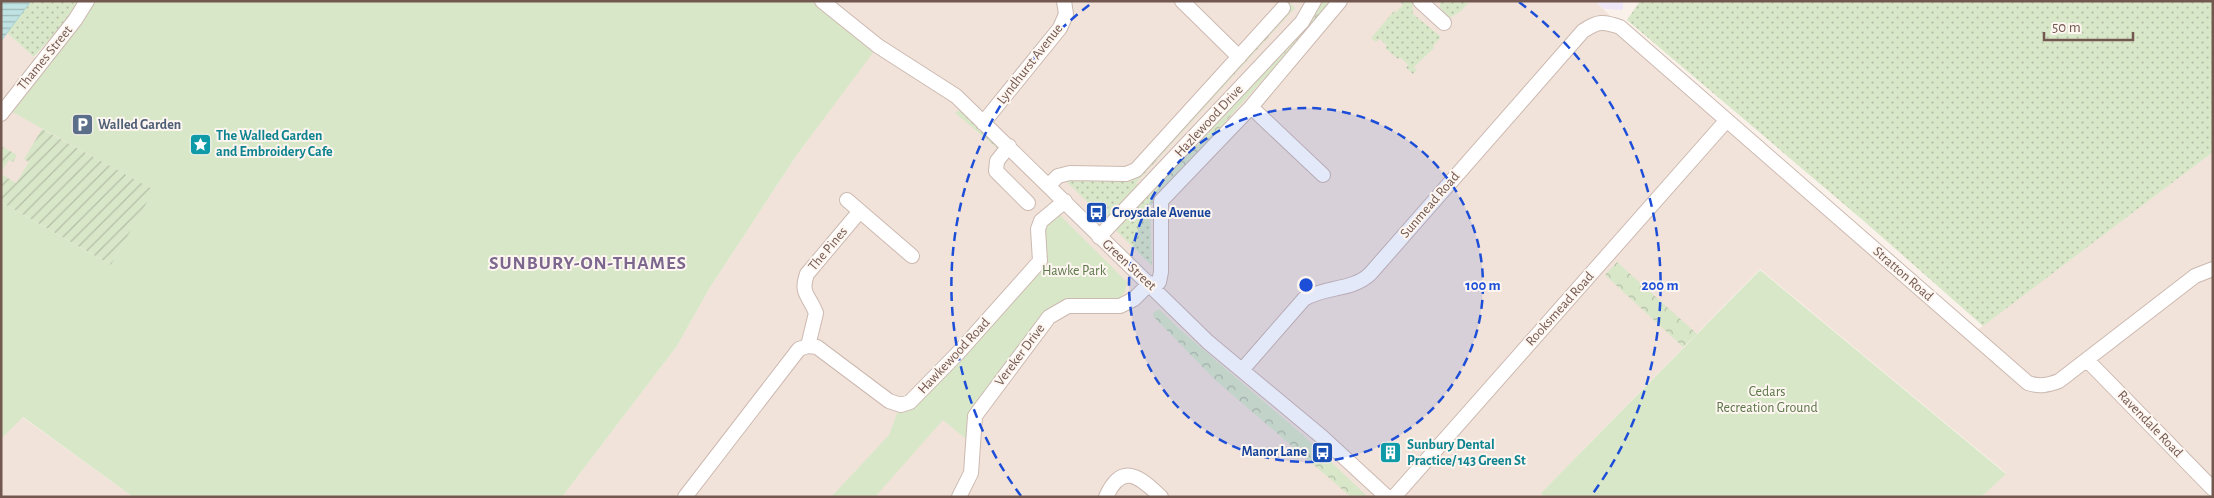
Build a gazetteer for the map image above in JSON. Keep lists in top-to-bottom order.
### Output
{
  "streets": {
    "street": [
      "Thames Street",
      "Lyndhurst Avenue",
      "Hazlewood Drive",
      "Sunmead Road",
      "The Pines",
      "Green Street",
      "Stratton Road",
      "Rooksmead Road",
      "Vereker Drive",
      "Hawkewood Road",
      "Ravendale Road"
    ]
  },
  "crossings": [
    ["Lyndhurst Avenue", "Green Street"],
    ["Hazlewood Drive", "Green Street"],
    ["Sunmead Road", "Green Street"],
    ["Sunmead Road", "Stratton Road"],
    ["The Pines", "Hawkewood Road"],
    ["Green Street", "Vereker Drive"],
    ["Green Street", "Hawkewood Road"],
    ["Stratton Road", "Rooksmead Road"],
    ["Stratton Road", "Ravendale Road"]
  ],
  "districts": ["SUNBURY-ON-THAMES"],
  "parks": ["Hawke Park", "Cedars Recreation Ground"],
  "places": {
    "parking": ["Walled Garden"],
    "place": ["The Walled Garden and Embroidery Cafe"],
    "bus stop": ["Croysdale Avenue", "Manor Lane"],
    "building": ["Sunbury Dental Practice/ 143 Green St"]
  },
  "scale_bar": "50 m",
  "rings": ["100 m", "200 m"]
}
